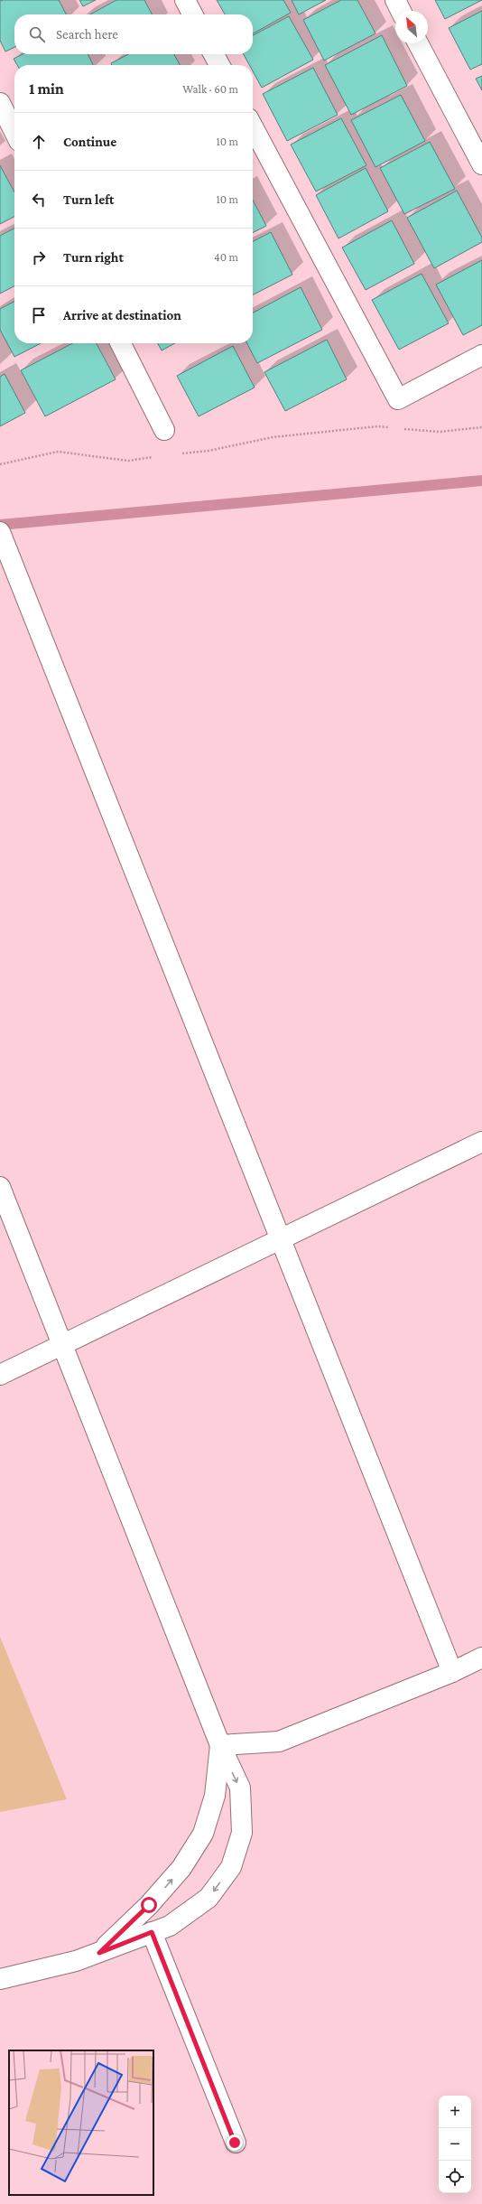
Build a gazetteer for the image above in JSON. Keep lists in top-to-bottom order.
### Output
{
  "north": "top left",
  "page": {
    "search": "Search here",
    "heading": ["1 min", "Walk · 60 m"],
    "list": [
      ["Continue", "10 m"],
      ["Turn left", "10 m"],
      ["Turn right", "40 m"],
      "Arrive at destination"
    ],
    "map_buttons": ["+", "−"]
  }
}
